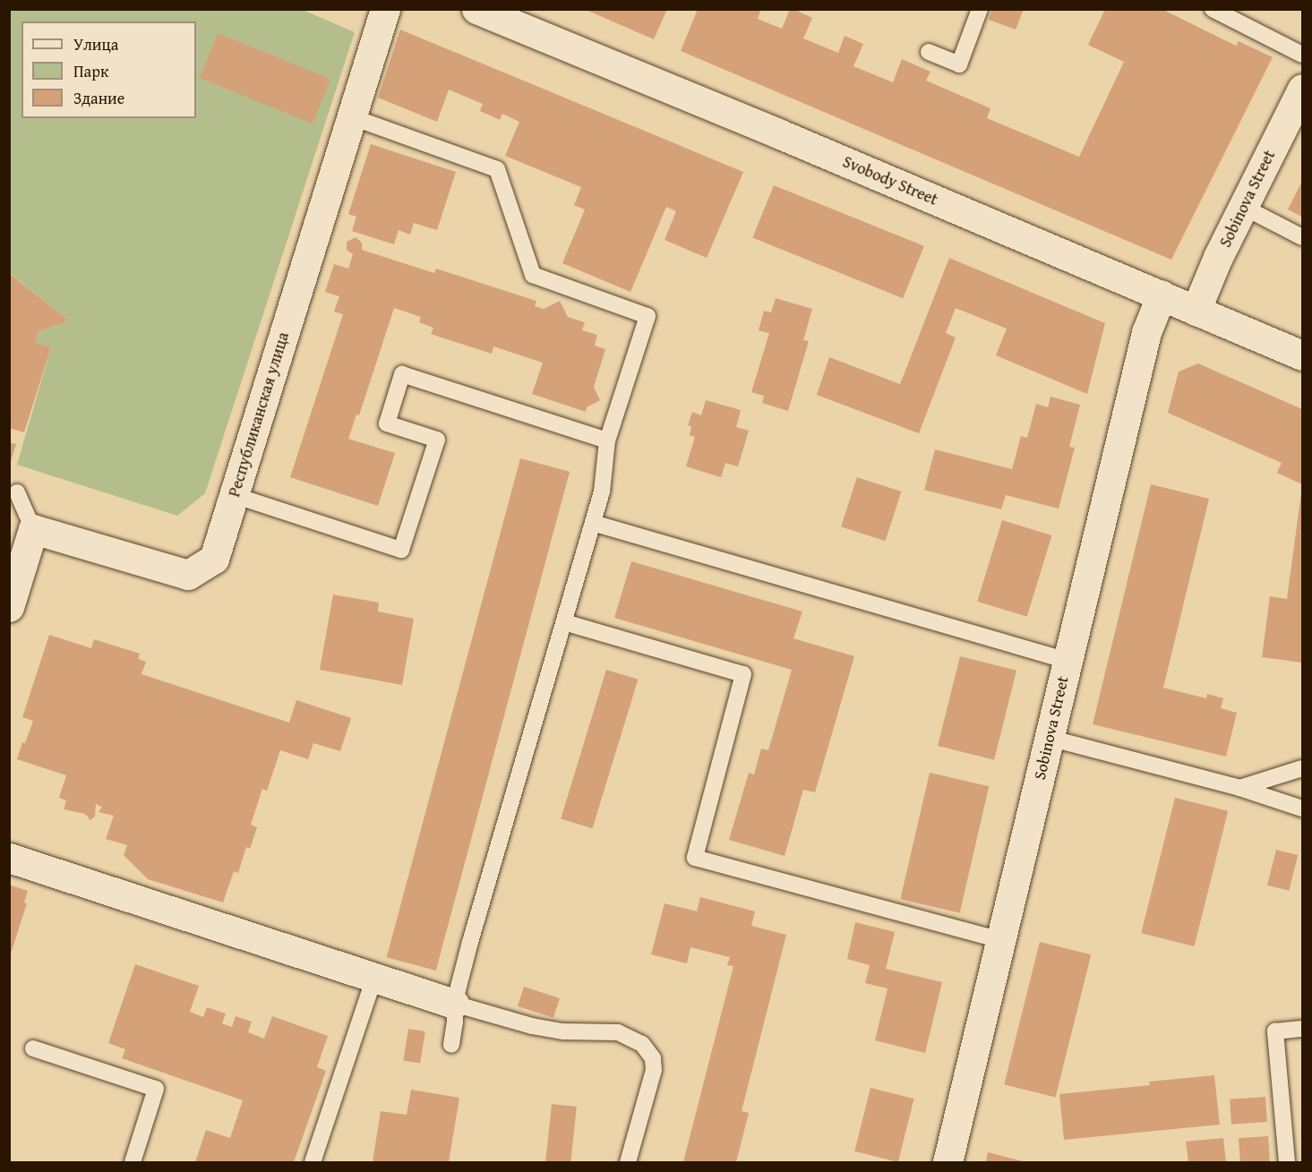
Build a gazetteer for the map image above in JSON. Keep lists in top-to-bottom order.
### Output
{
  "streets": {
    "main road": ["Svobody Street", "Sobinova Street", "Республиканская улица"]
  },
  "crossings": [
    ["Svobody Street", "Sobinova Street"]
  ],
  "legend": ["Улица", "Парк", "Здание"]
}
